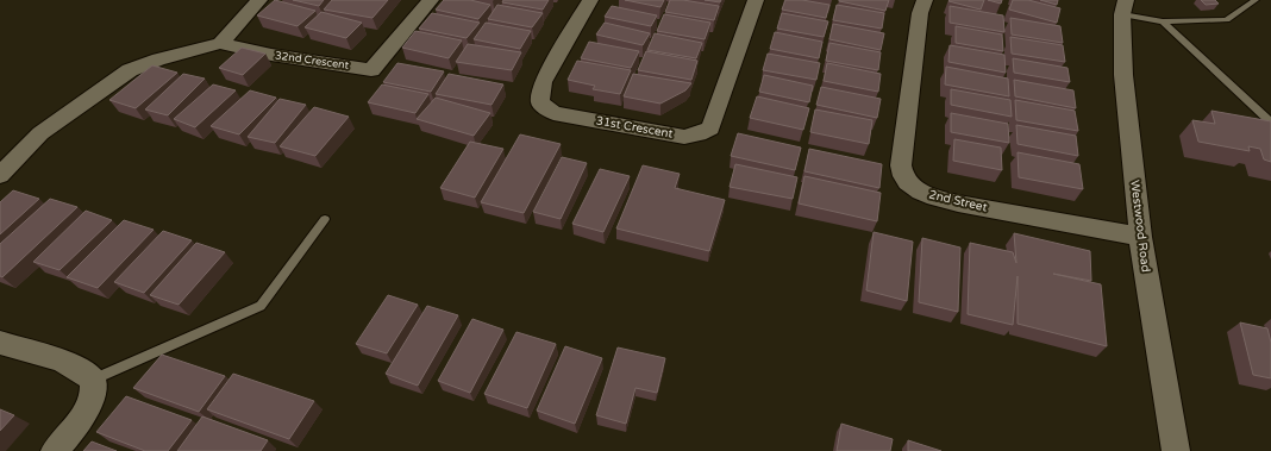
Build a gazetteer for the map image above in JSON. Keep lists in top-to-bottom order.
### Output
{
  "streets": {
    "street": [
      "32nd Crescent",
      "31st Crescent",
      "2nd Street",
      "Westwood Road"
    ]
  },
  "crossings": [
    ["2nd Street", "Westwood Road"]
  ]
}
